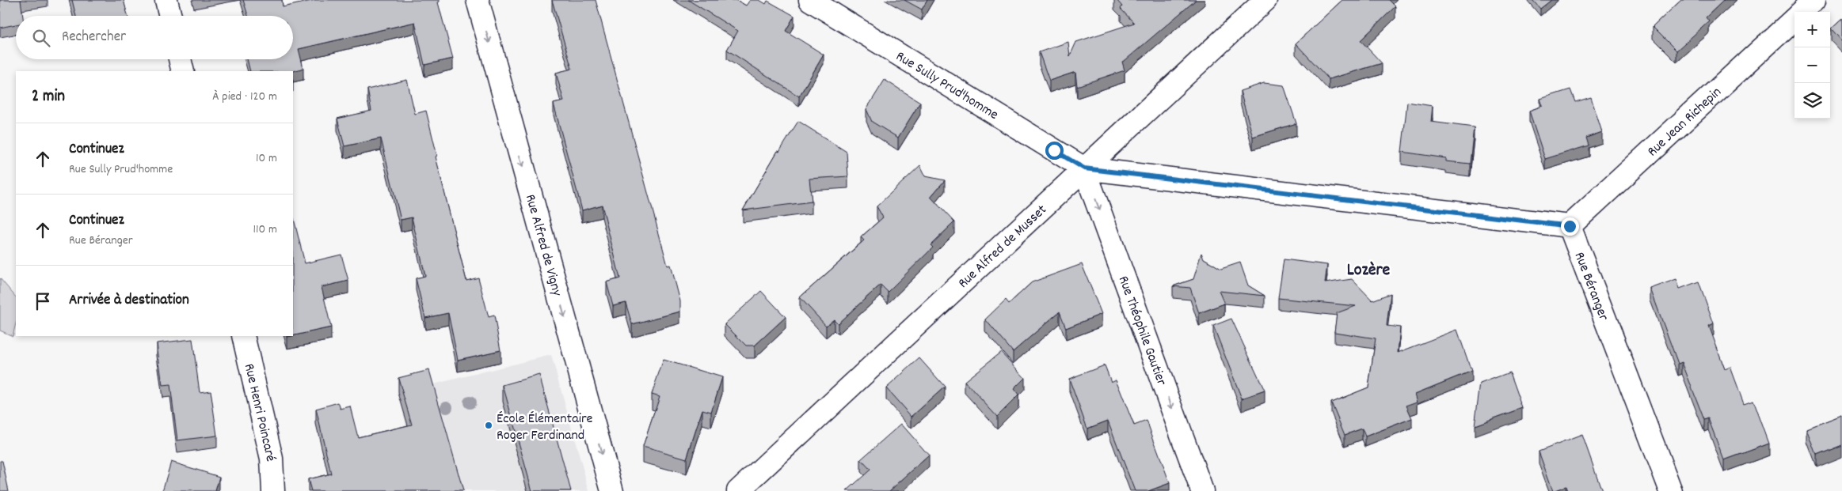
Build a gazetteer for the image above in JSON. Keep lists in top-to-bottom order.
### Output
{
  "streets": {
    "street": [
      "Rue Sully Prud'homme",
      "Rue Jean Richepin",
      "Rue Alfred de Musset",
      "Rue Alfred de Vigny",
      "Rue Béranger",
      "Rue Théophile Gautier",
      "Rue Henri Poincaré"
    ]
  },
  "crossings": [
    ["Rue Sully Prud'homme", "Rue Alfred de Musset"],
    ["Rue Sully Prud'homme", "Rue Théophile Gautier"],
    ["Rue Jean Richepin", "Rue Béranger"],
    ["Rue Alfred de Musset", "Rue Théophile Gautier"]
  ],
  "one_way": ["Rue Alfred de Vigny", "Rue Théophile Gautier"],
  "districts": ["Lozère"],
  "places": ["École Élémentaire Roger Ferdinand"],
  "page": {
    "map_buttons": ["+", "−"],
    "search": "Rechercher",
    "heading": ["2 min", "À pied · 120 m"],
    "list": [
      ["Continuez", "Rue Sully Prud'homme", "10 m"],
      ["Continuez", "Rue Béranger", "110 m"],
      "Arrivée à destination"
    ]
  }
}
